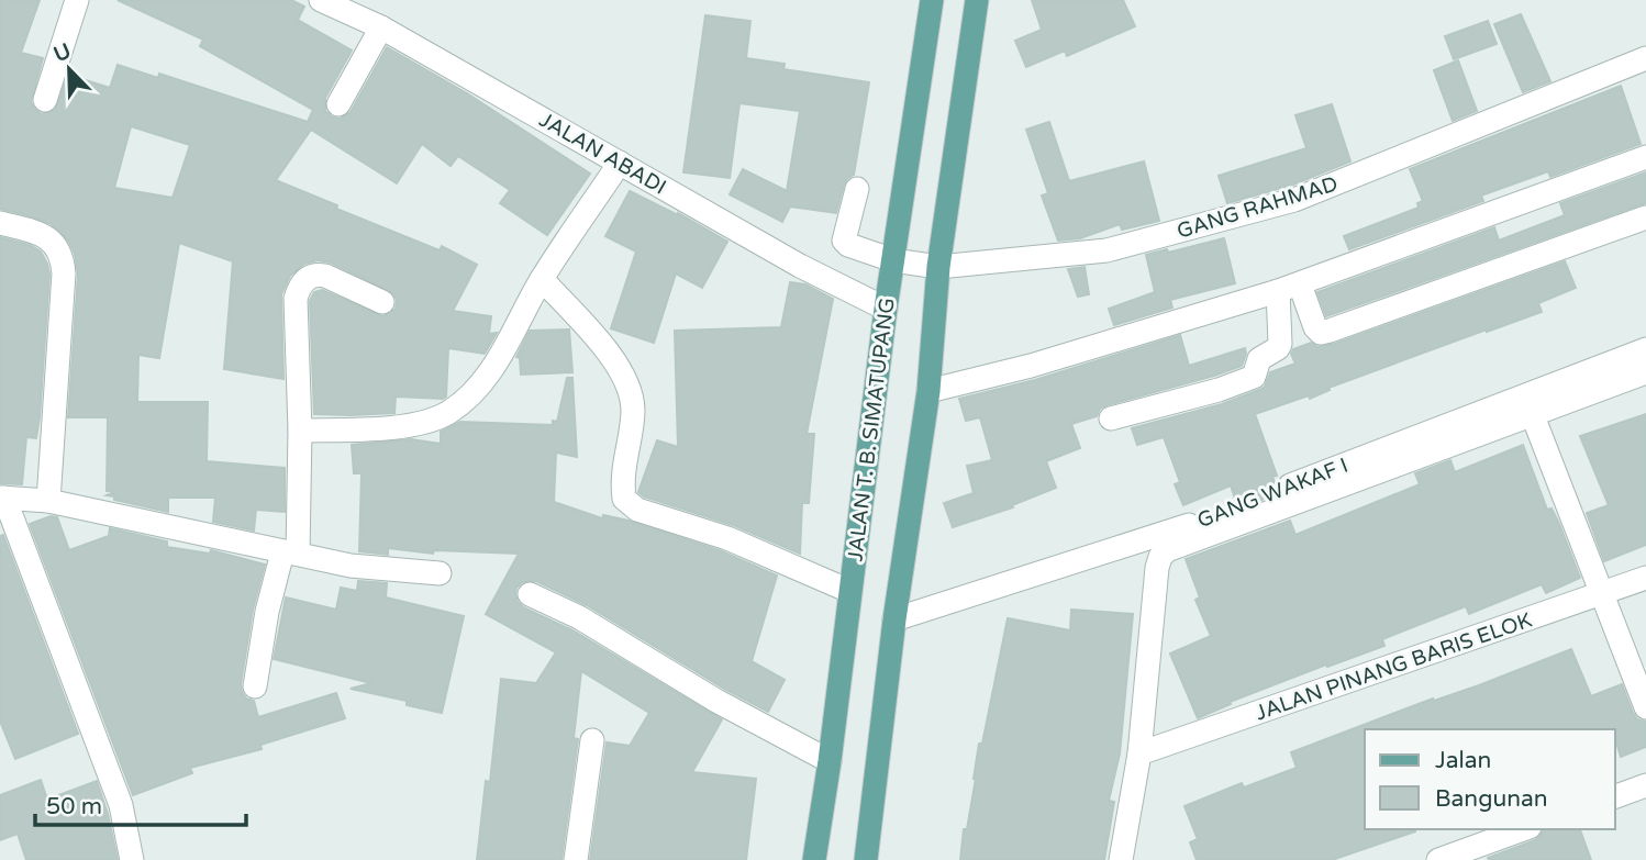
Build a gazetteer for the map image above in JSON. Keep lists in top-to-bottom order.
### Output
{
  "streets": {
    "main road": ["JALAN T. B. SIMATUPANG"],
    "street": [
      "JALAN ABADI",
      "GANG RAHMAD",
      "GANG WAKAF I",
      "JALAN PINANG BARIS ELOK"
    ]
  },
  "crossings": [
    ["JALAN ABADI", "JALAN T. B. SIMATUPANG"],
    ["GANG RAHMAD", "JALAN T. B. SIMATUPANG"]
  ],
  "legend": ["Jalan", "Bangunan"],
  "scale_bar": "50 m",
  "north": "top left"
}
